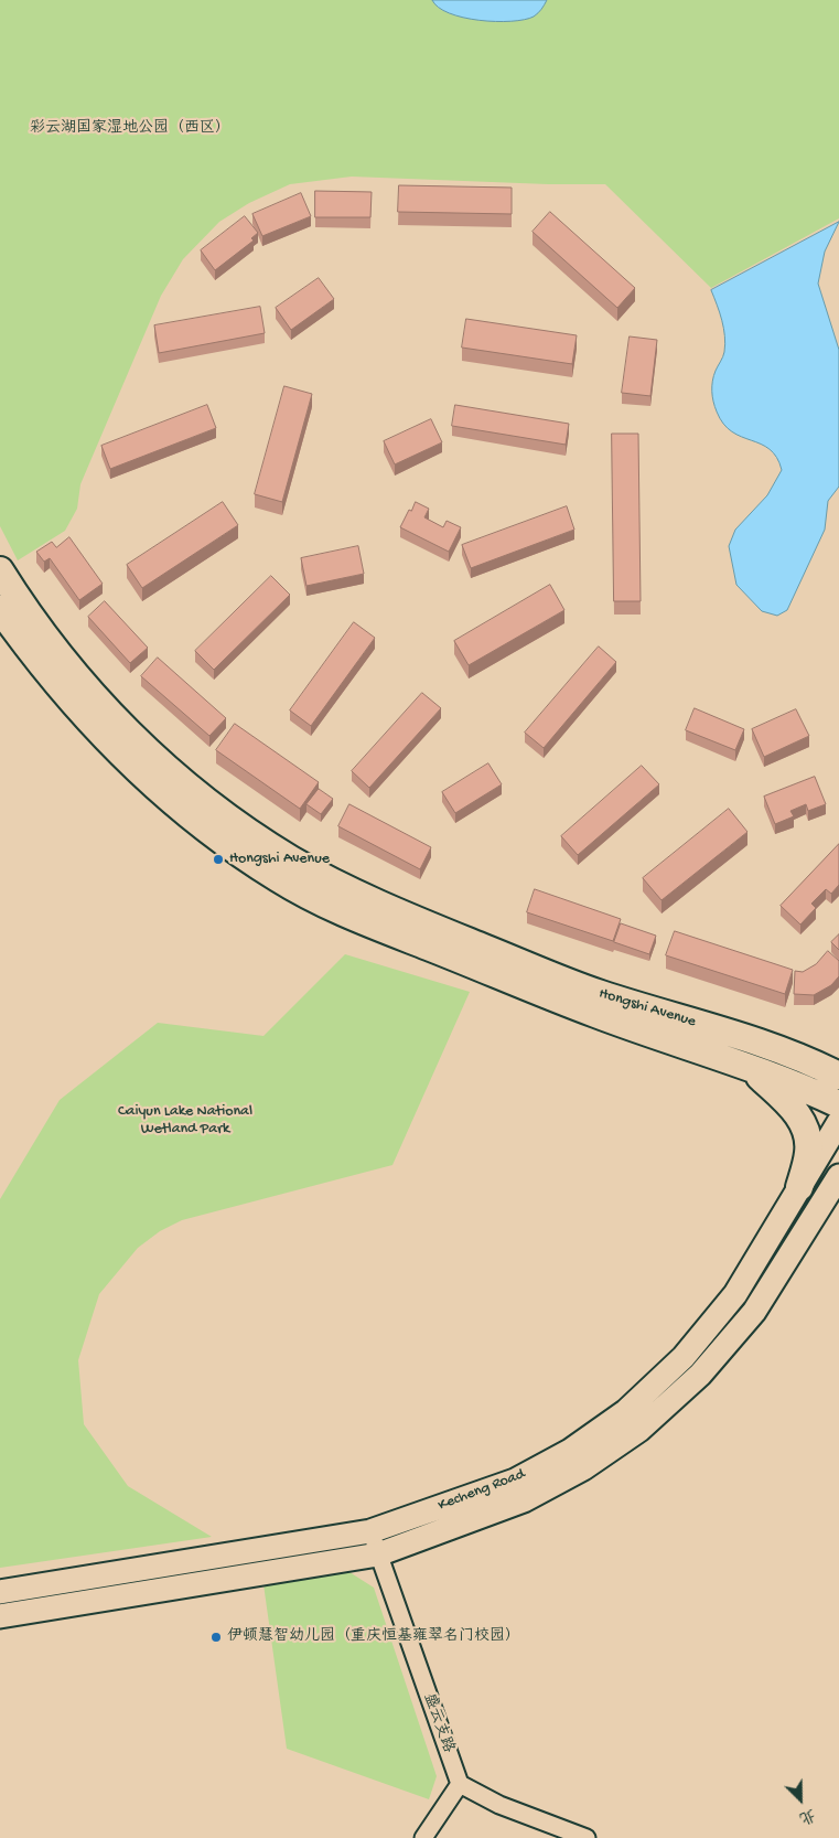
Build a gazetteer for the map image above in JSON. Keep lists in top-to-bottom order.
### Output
{
  "streets": {
    "main road": ["Hongshi Avenue", "Kecheng Road"],
    "street": ["盛云支路"]
  },
  "crossings": [
    ["Kecheng Road", "盛云支路"]
  ],
  "parks": ["彩云湖国家湿地公园（西区）", "Caiyun Lake National Wetland Park"],
  "places": ["Hongshi Avenue", "伊顿慧智幼儿园（重庆恒基雍翠名门校园）"],
  "north": "bottom right"
}
